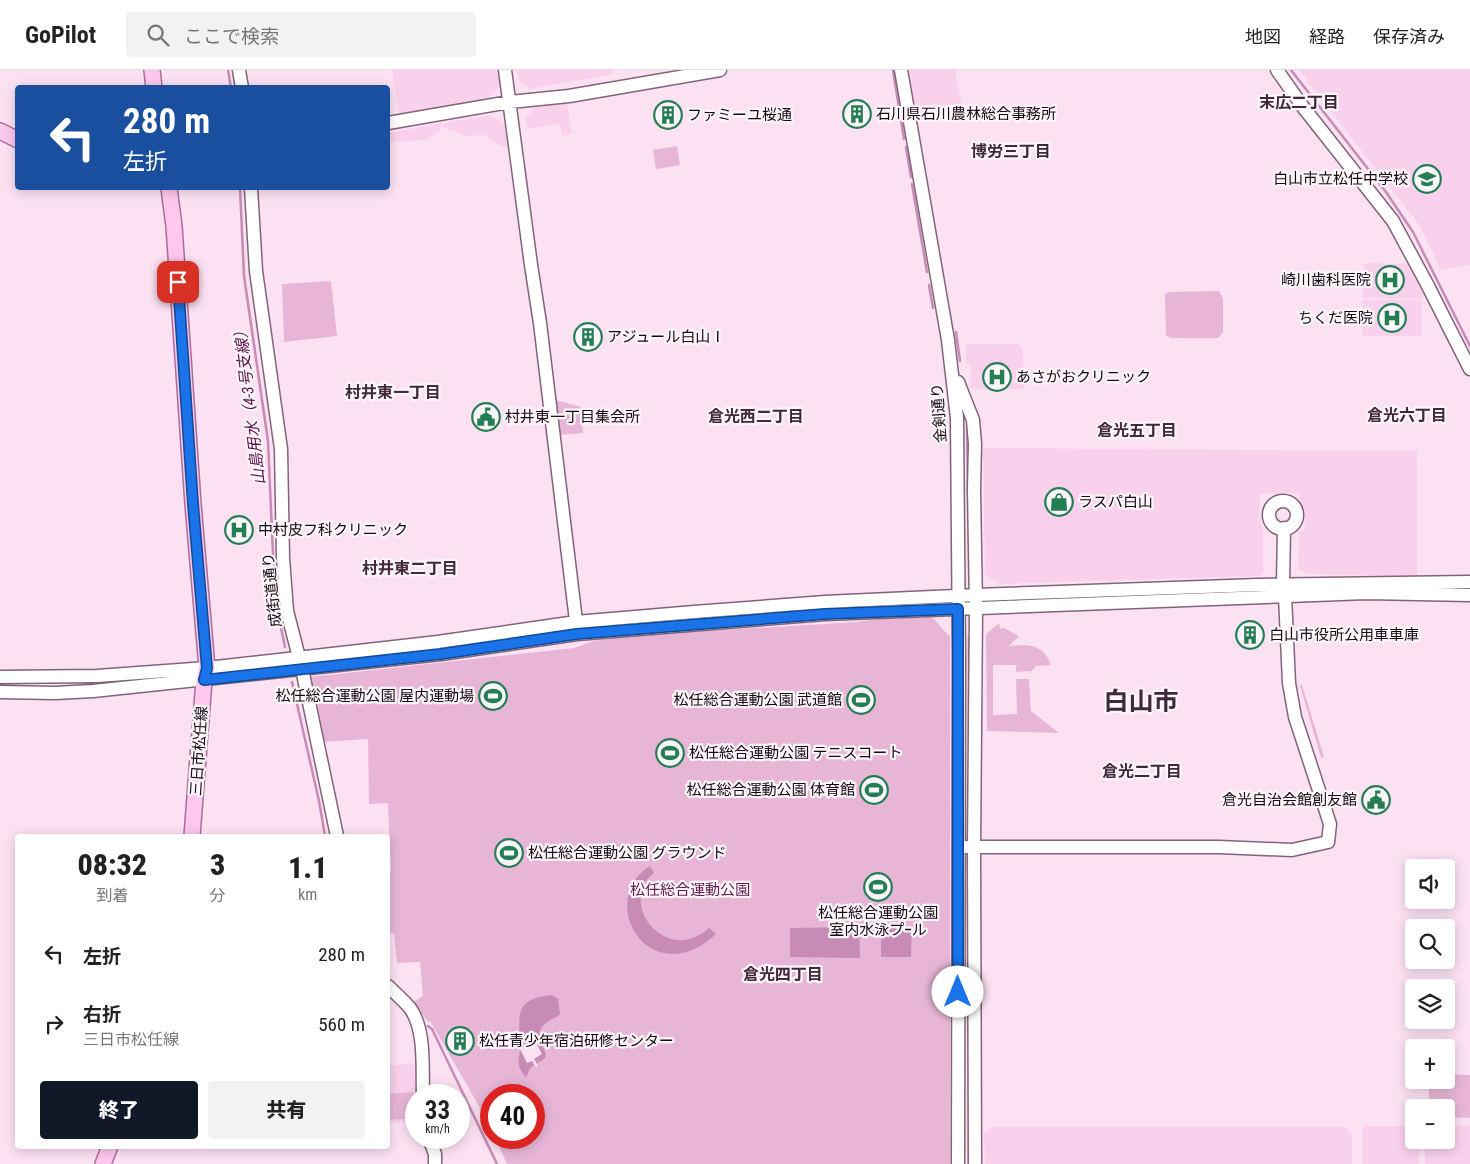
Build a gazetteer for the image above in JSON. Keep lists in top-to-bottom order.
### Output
{
  "streets": {
    "main road": ["三日市松任線"],
    "street": ["金剣通り", "成街道通り"]
  },
  "districts": [
    "末広二丁目",
    "博労三丁目",
    "村井東一丁目",
    "倉光六丁目",
    "倉光西二丁目",
    "倉光五丁目",
    "村井東二丁目",
    "白山市",
    "倉光二丁目",
    "倉光四丁目"
  ],
  "water": ["山島用水（4-3号支線）"],
  "parks": ["松任総合運動公園"],
  "places": {
    "building": [
      "石川県石川農林総合事務所",
      "ファミーユ桜通",
      "アジュール白山Ⅰ",
      "白山市役所公用車車庫",
      "松任青少年宿泊研修センター"
    ],
    "school or university": ["白山市立松任中学校"],
    "hospital": [
      "崎川歯科医院",
      "ちくだ医院",
      "あさがおクリニック",
      "中村皮フ科クリニック"
    ],
    "public building": ["村井東一丁目集会所", "倉光自治会館創友館"],
    "shop": ["ラスパ白山"],
    "sports": [
      "松任総合運動公園 屋内運動場",
      "松任総合運動公園 武道館",
      "松任総合運動公園 テニスコート",
      "松任総合運動公園 体育館",
      "松任総合運動公園 グラウンド",
      "松任総合運動公園 室内水泳プｰル"
    ]
  },
  "page": {
    "header": "GoPilot",
    "search": "ここで検索",
    "nav": ["地図", "経路", "保存済み"],
    "turn": ["280 m", "左折"],
    "eta": [
      "08:32",
      "到着",
      "3",
      "分",
      "1.1",
      "km"
    ],
    "map_buttons": ["+", "−"],
    "list": [
      {
        "name": "左折",
        "value": "280 m"
      },
      {
        "name": "右折",
        "note": "三日市松任線",
        "value": "560 m"
      }
    ],
    "buttons": ["終了", "共有"],
    "speed": "33 km/h",
    "limit": "40"
  }
}
